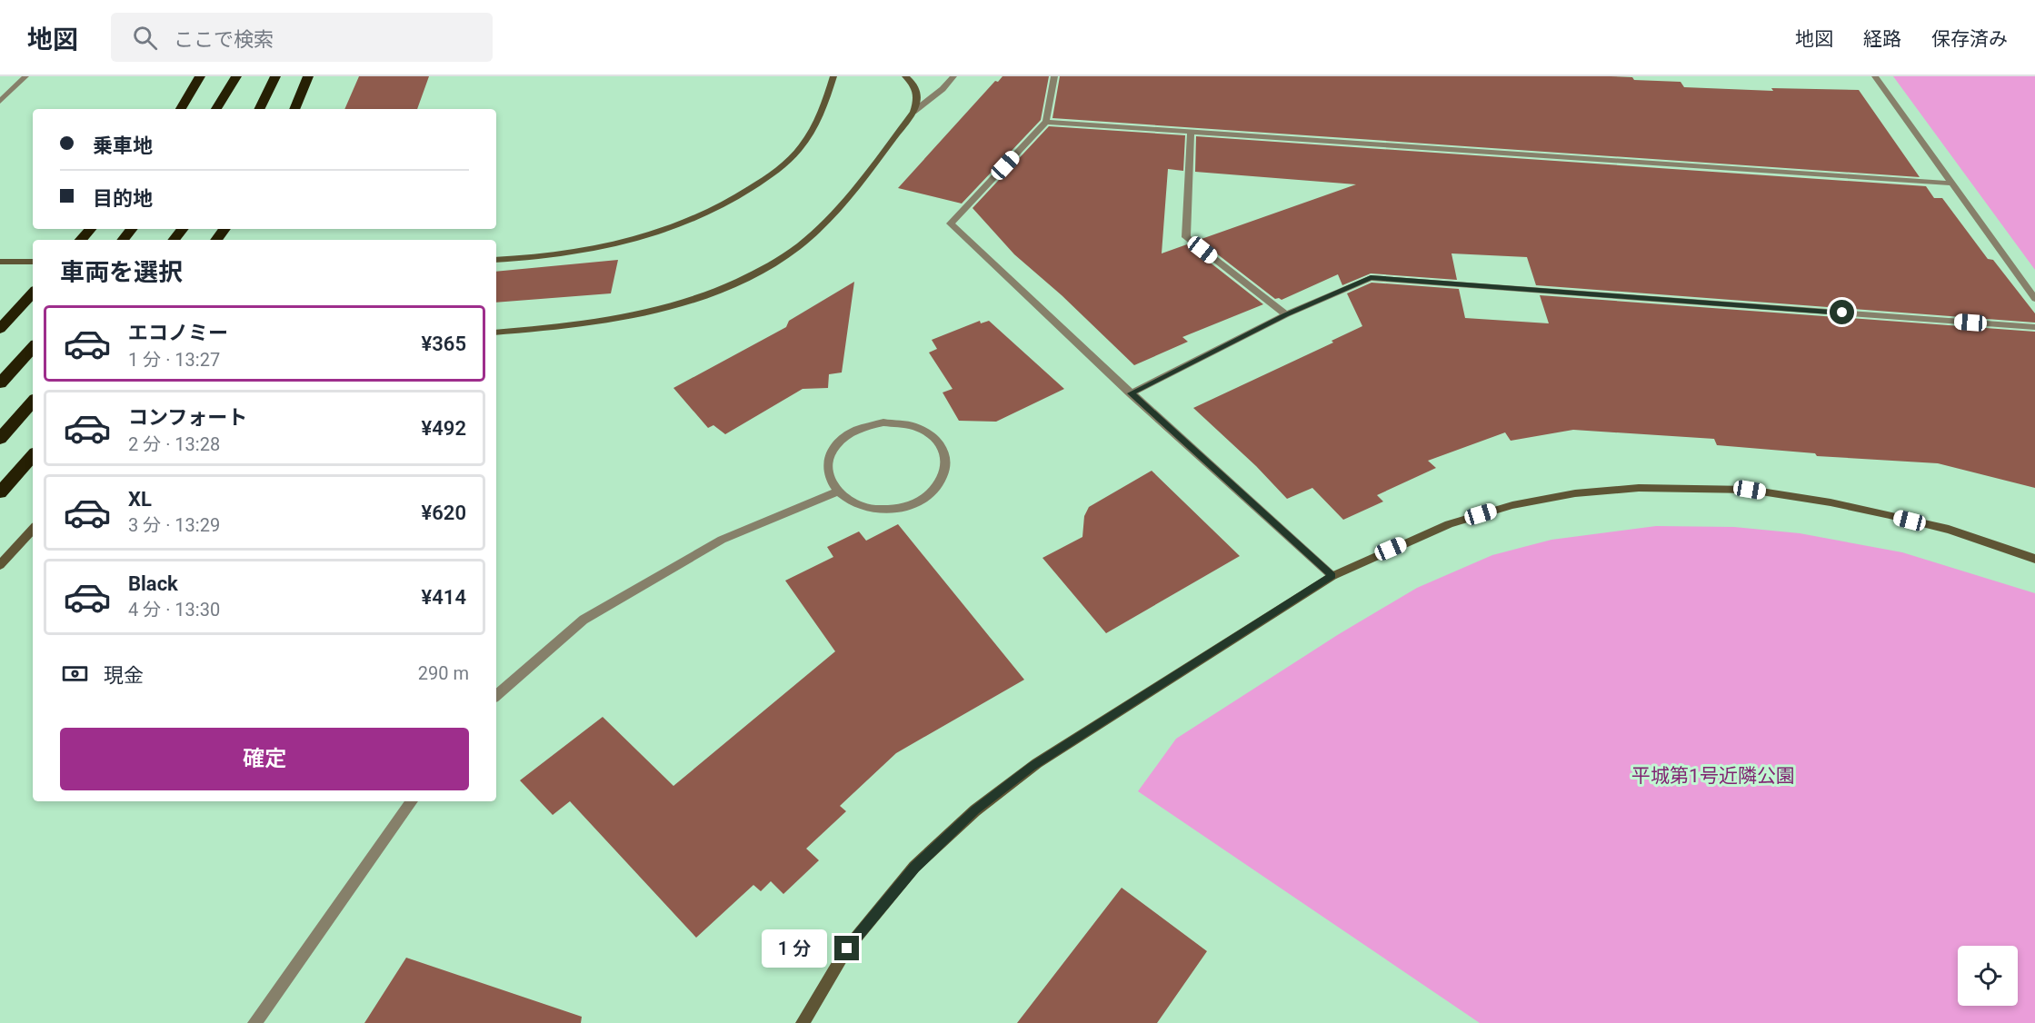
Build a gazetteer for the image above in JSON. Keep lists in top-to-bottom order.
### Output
{
  "parks": ["平城第1号近隣公園"],
  "page": {
    "header": "地図",
    "search": "ここで検索",
    "nav": ["地図", "経路", "保存済み"],
    "banner": ["乗車地", "目的地"],
    "heading": "車両を選択",
    "list": [
      {
        "name": "エコノミー",
        "note": "1 分 · 13:27",
        "value": "¥365"
      },
      {
        "name": "コンフォート",
        "note": "2 分 · 13:28",
        "value": "¥492"
      },
      {
        "name": "XL",
        "note": "3 分 · 13:29",
        "value": "¥620"
      },
      {
        "name": "Black",
        "note": "4 分 · 13:30",
        "value": "¥414"
      }
    ],
    "pay": ["現金", "290 m"],
    "buttons": "確定",
    "bubble": "1 分"
  }
}
